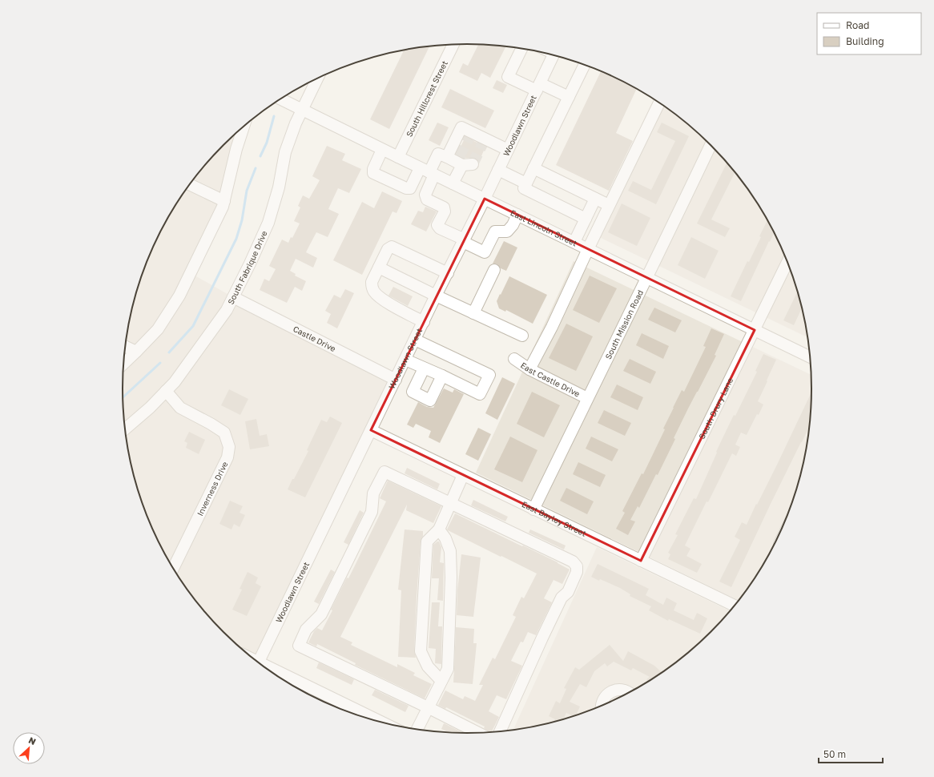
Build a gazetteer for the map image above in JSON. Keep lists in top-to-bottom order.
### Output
{
  "streets": {
    "street": [
      "South Hillcrest Street",
      "Woodlawn Street",
      "East Lincoln Street",
      "South Fabrique Drive",
      "South Mission Road",
      "Castle Drive",
      "East Castle Drive",
      "South Drury Lane",
      "Inverness Drive",
      "East Bayley Street"
    ]
  },
  "crossings": [
    ["South Hillcrest Street", "East Lincoln Street"],
    ["Woodlawn Street", "East Lincoln Street"],
    ["Woodlawn Street", "Castle Drive"],
    ["Woodlawn Street", "East Bayley Street"],
    ["East Lincoln Street", "South Fabrique Drive"],
    ["East Lincoln Street", "South Mission Road"],
    ["East Lincoln Street", "South Drury Lane"],
    ["South Fabrique Drive", "Castle Drive"],
    ["South Fabrique Drive", "Inverness Drive"],
    ["South Mission Road", "East Castle Drive"],
    ["South Mission Road", "East Bayley Street"],
    ["South Drury Lane", "East Bayley Street"]
  ],
  "legend": ["Road", "Building"],
  "scale_bar": "50 m",
  "north": "top right"
}
